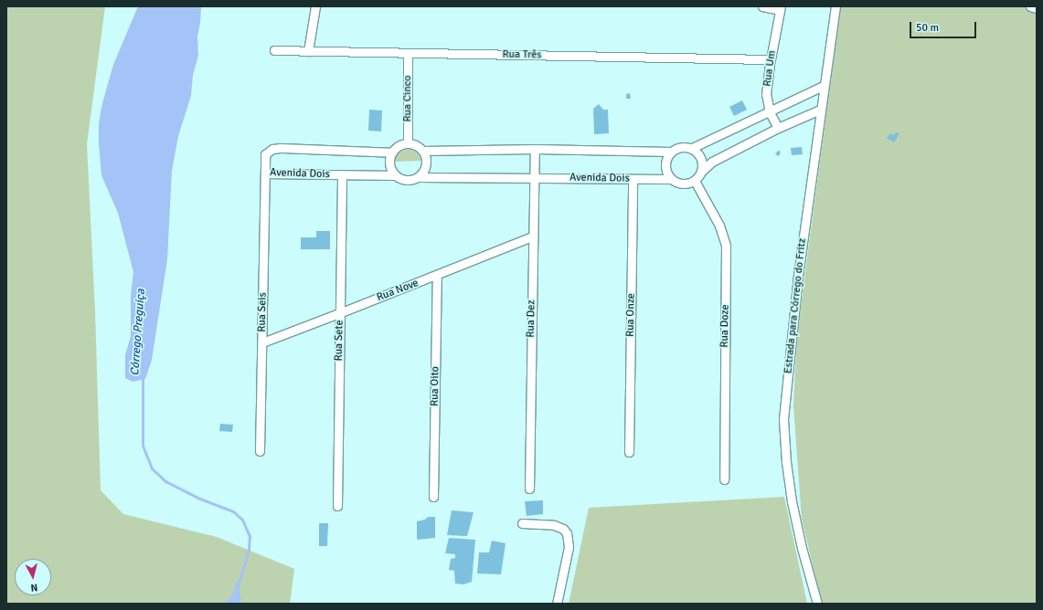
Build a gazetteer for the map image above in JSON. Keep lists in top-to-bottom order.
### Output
{
  "streets": {
    "street": [
      "Rua Três",
      "Rua Um",
      "Rua Cinco",
      "Avenida Dois",
      "Rua Nove",
      "Estrada para Córrego do Fritz",
      "Rua Seis",
      "Rua Onze",
      "Rua Dez",
      "Rua Doze",
      "Rua Sete",
      "Rua Oito"
    ]
  },
  "crossings": [
    ["Rua Três", "Rua Um"],
    ["Rua Três", "Rua Cinco"],
    ["Rua Cinco", "Avenida Dois"],
    ["Avenida Dois", "Rua Seis"],
    ["Avenida Dois", "Rua Onze"],
    ["Avenida Dois", "Rua Dez"],
    ["Avenida Dois", "Rua Doze"],
    ["Avenida Dois", "Rua Sete"],
    ["Rua Nove", "Rua Seis"],
    ["Rua Nove", "Rua Dez"],
    ["Rua Nove", "Rua Sete"],
    ["Rua Nove", "Rua Oito"]
  ],
  "water": ["Córrego Preguiça"],
  "scale_bar": "50 m",
  "north": "bottom"
}
